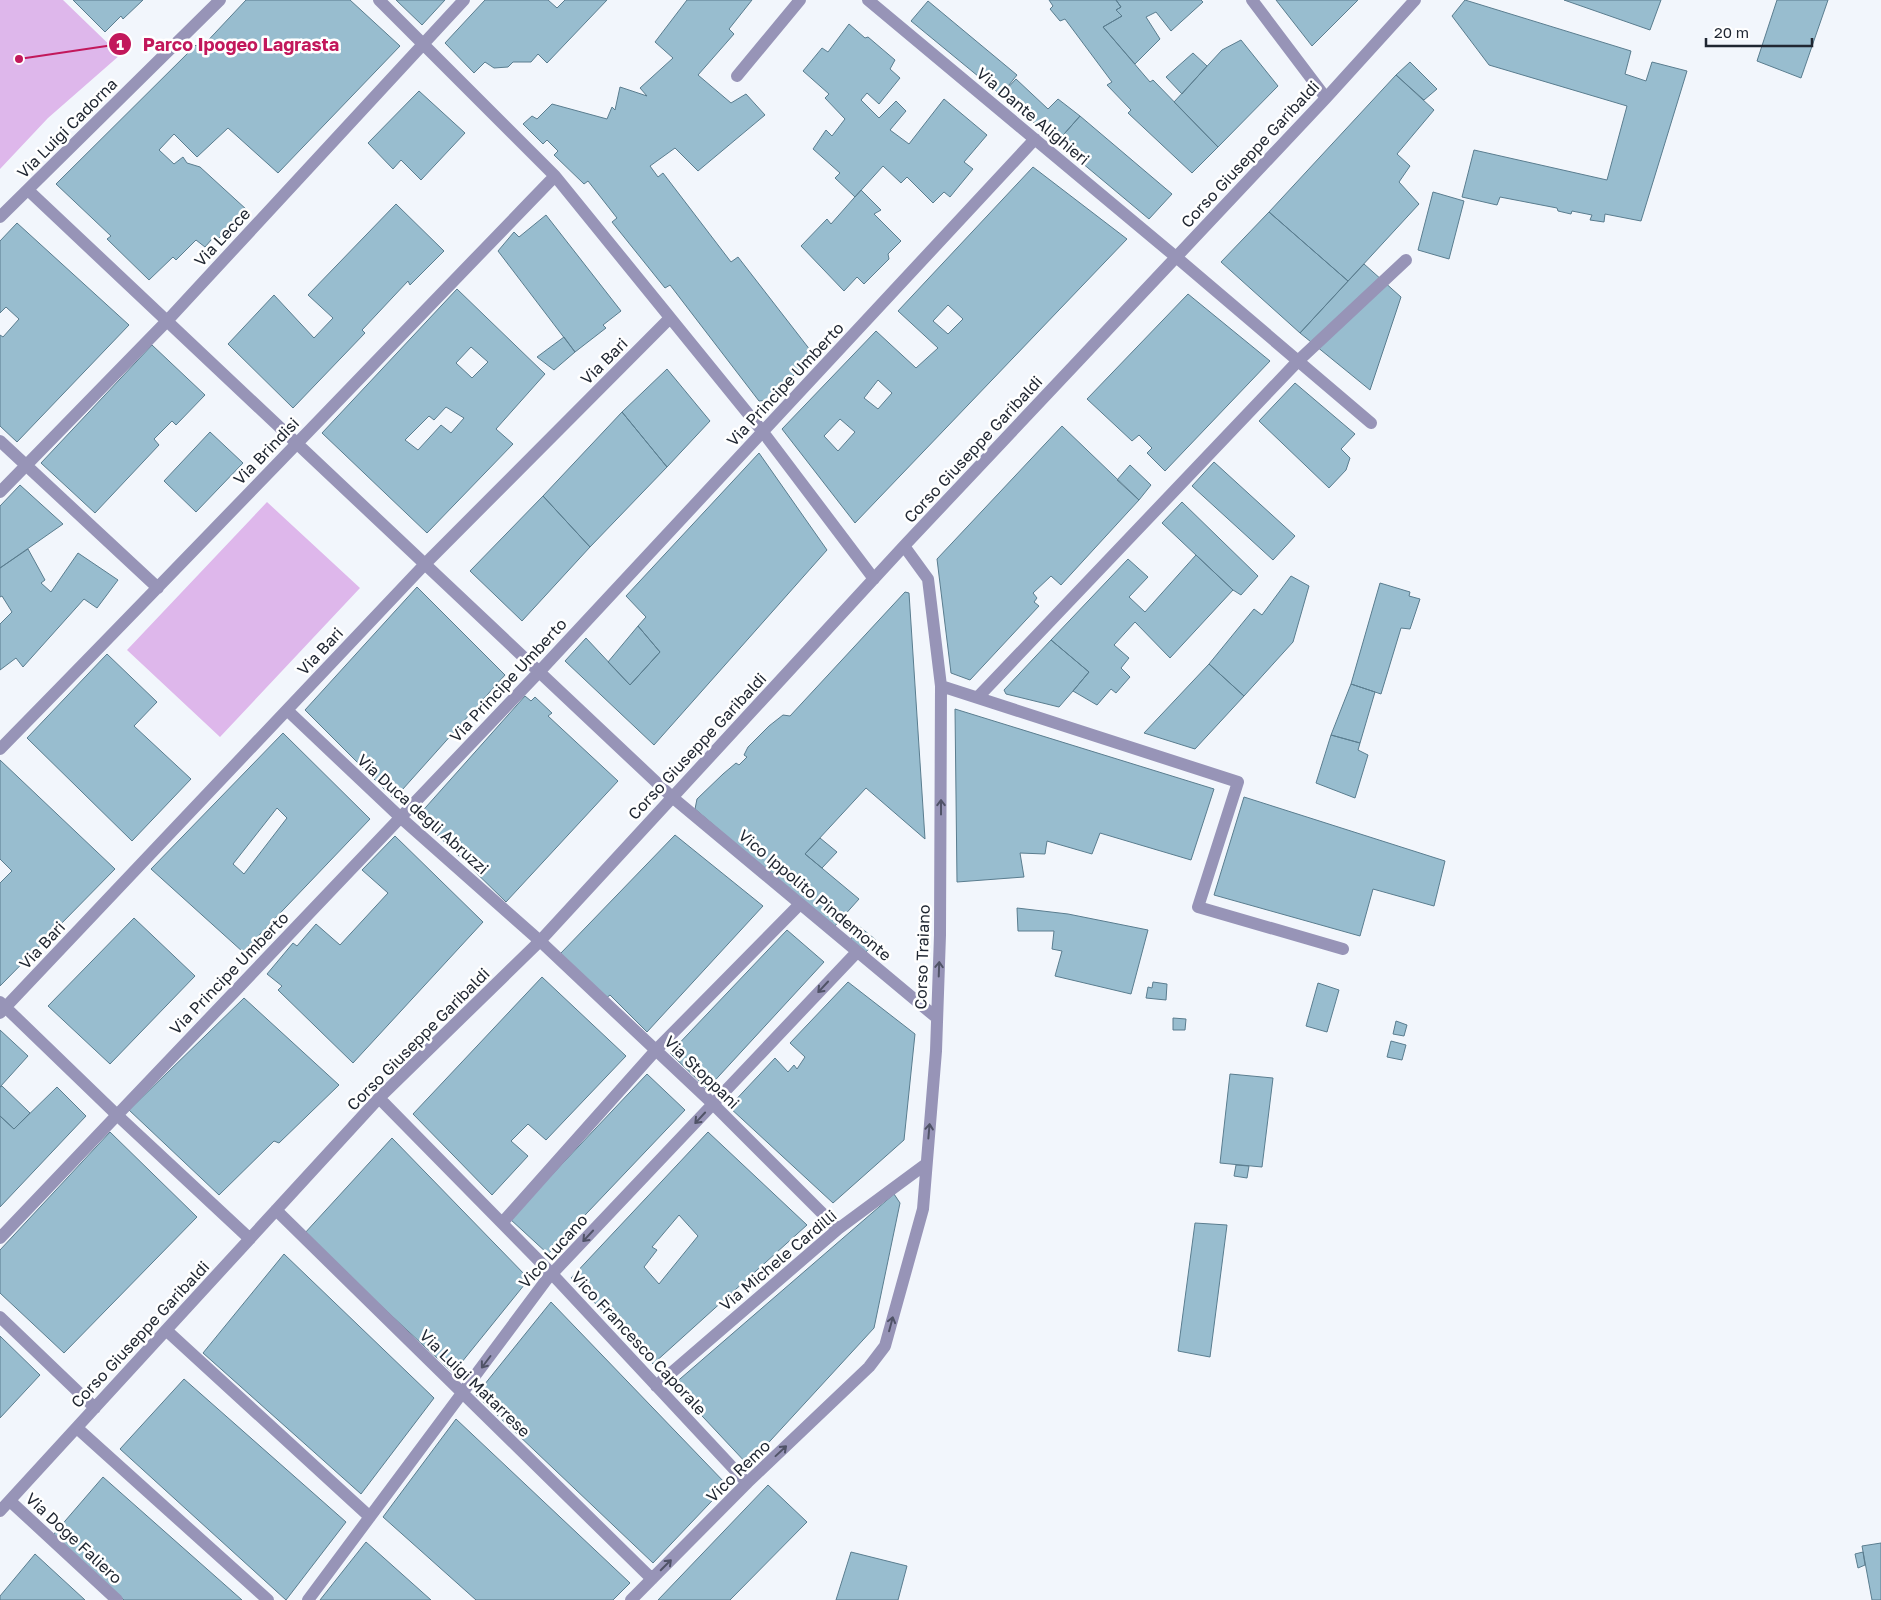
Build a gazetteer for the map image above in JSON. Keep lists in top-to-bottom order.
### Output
{
  "streets": {
    "street": [
      "Via Dante Alighieri",
      "Via Luigi Cadorna",
      "Corso Giuseppe Garibaldi",
      "Via Lecce",
      "Via Bari",
      "Via Principe Umberto",
      "Via Brindisi",
      "Via Duca degli Abruzzi",
      "Vico Ippolito Pindemonte",
      "Corso Traiano",
      "Via Stoppani",
      "Vico Lucano",
      "Via Michele Cardilli",
      "Vico Francesco Caporale",
      "Via Luigi Matarrese",
      "Vico Remo",
      "Via Doge Faliero"
    ]
  },
  "crossings": [
    ["Via Dante Alighieri", "Corso Giuseppe Garibaldi"],
    ["Via Dante Alighieri", "Via Principe Umberto"],
    ["Via Luigi Cadorna", "Vico Ippolito Pindemonte"],
    ["Corso Giuseppe Garibaldi", "Via Duca degli Abruzzi"],
    ["Corso Giuseppe Garibaldi", "Vico Ippolito Pindemonte"],
    ["Corso Giuseppe Garibaldi", "Corso Traiano"],
    ["Corso Giuseppe Garibaldi", "Via Stoppani"],
    ["Corso Giuseppe Garibaldi", "Vico Francesco Caporale"],
    ["Corso Giuseppe Garibaldi", "Via Luigi Matarrese"],
    ["Corso Giuseppe Garibaldi", "Via Doge Faliero"],
    ["Via Lecce", "Vico Ippolito Pindemonte"],
    ["Via Bari", "Via Duca degli Abruzzi"],
    ["Via Bari", "Vico Ippolito Pindemonte"],
    ["Via Principe Umberto", "Via Duca degli Abruzzi"],
    ["Via Principe Umberto", "Vico Ippolito Pindemonte"],
    ["Via Brindisi", "Vico Ippolito Pindemonte"],
    ["Via Duca degli Abruzzi", "Via Stoppani"],
    ["Vico Ippolito Pindemonte", "Corso Traiano"],
    ["Vico Ippolito Pindemonte", "Vico Lucano"],
    ["Corso Traiano", "Via Michele Cardilli"],
    ["Corso Traiano", "Vico Remo"],
    ["Via Stoppani", "Vico Lucano"],
    ["Via Stoppani", "Via Michele Cardilli"],
    ["Vico Lucano", "Vico Francesco Caporale"],
    ["Vico Lucano", "Via Luigi Matarrese"],
    ["Via Michele Cardilli", "Vico Francesco Caporale"],
    ["Vico Francesco Caporale", "Vico Remo"],
    ["Via Luigi Matarrese", "Vico Remo"]
  ],
  "one_way": ["Corso Traiano", "Vico Remo"],
  "places": ["Parco Ipogeo Lagrasta"],
  "scale_bar": "20 m"
}
